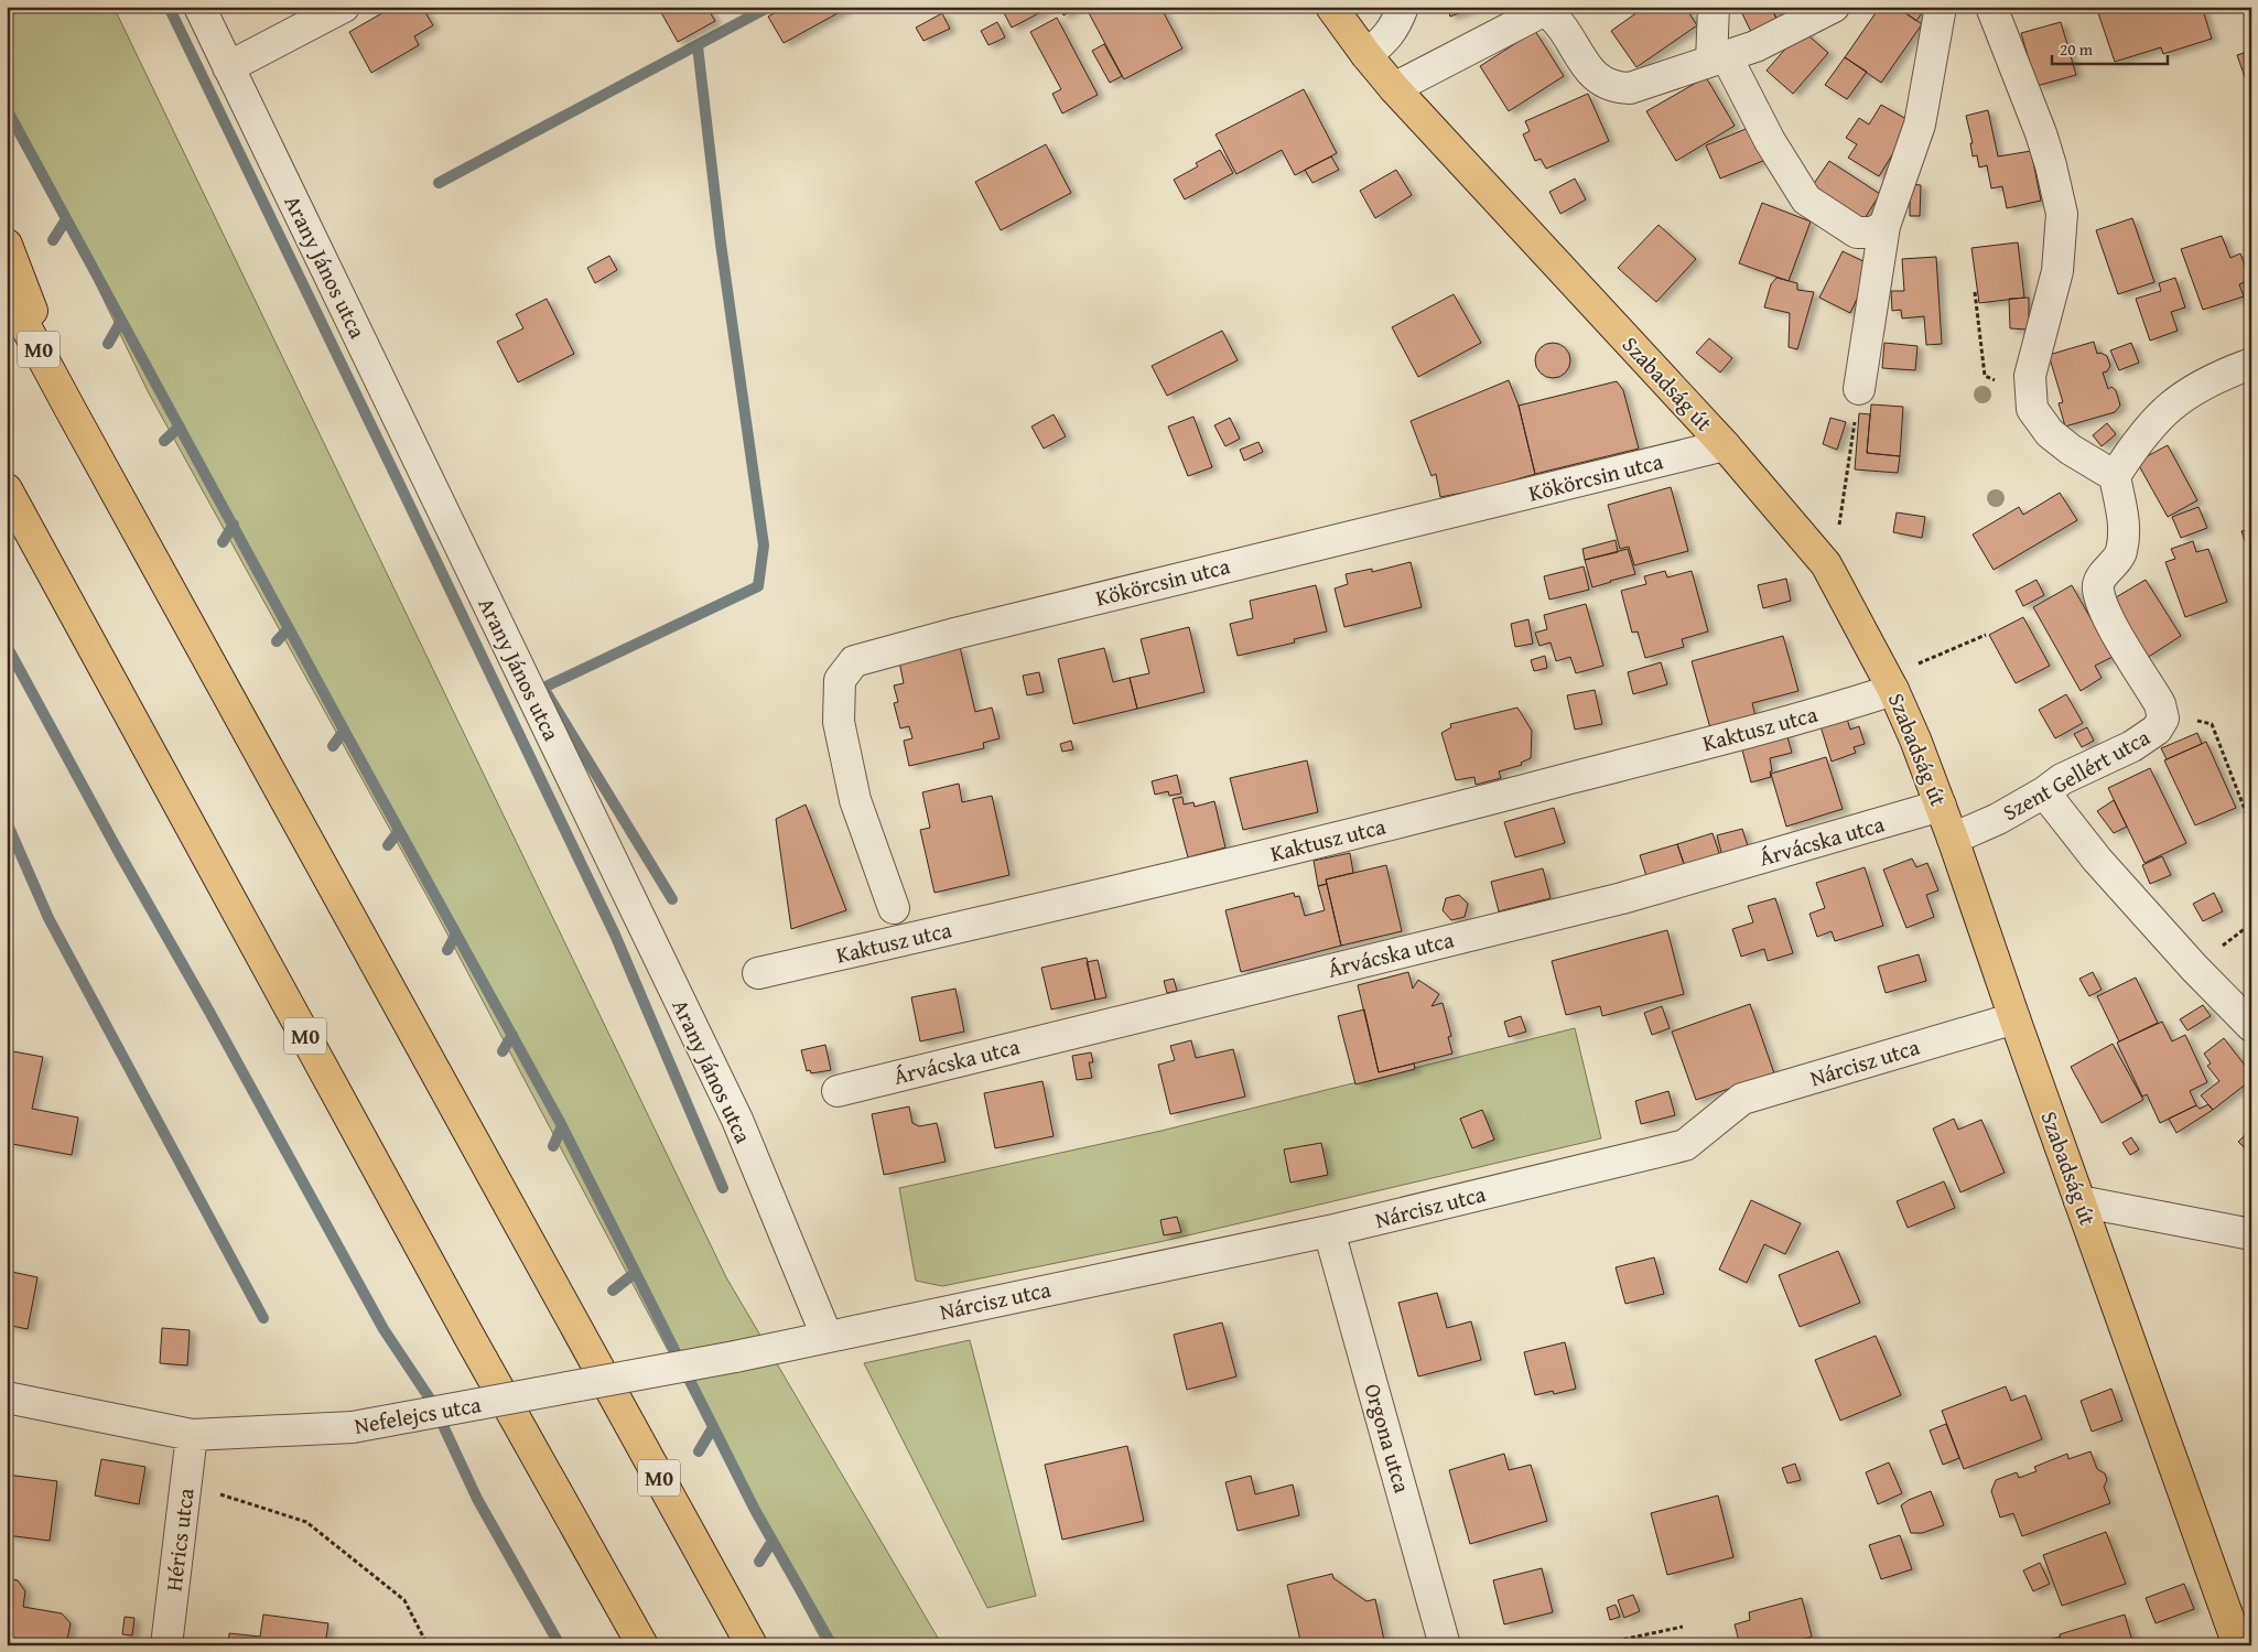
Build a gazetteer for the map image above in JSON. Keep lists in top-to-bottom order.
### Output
{
  "streets": {
    "main road": ["M0", "Szabadság út"],
    "street": [
      "Arany János utca",
      "Kökörcsin utca",
      "Kaktusz utca",
      "Szent Gellért utca",
      "Árvácska utca",
      "Nárcisz utca",
      "Nefelejcs utca",
      "Orgona utca",
      "Hérics utca"
    ]
  },
  "crossings": [
    ["Arany János utca", "Nárcisz utca"],
    ["Arany János utca", "Nefelejcs utca"],
    ["Szabadság út", "Kökörcsin utca"],
    ["Szabadság út", "Kaktusz utca"],
    ["Szabadság út", "Szent Gellért utca"],
    ["Szabadság út", "Árvácska utca"],
    ["Szabadság út", "Nárcisz utca"],
    ["Nárcisz utca", "Nefelejcs utca"],
    ["Nárcisz utca", "Orgona utca"],
    ["Nefelejcs utca", "Hérics utca"]
  ],
  "scale_bar": "20 m"
}
